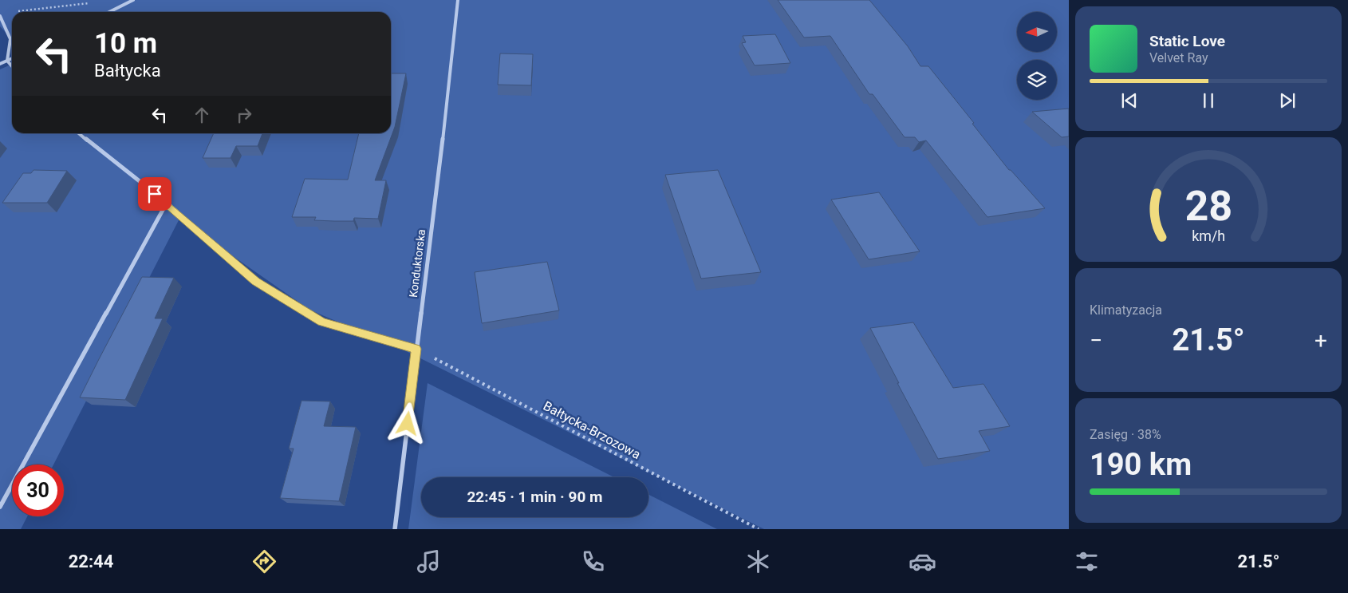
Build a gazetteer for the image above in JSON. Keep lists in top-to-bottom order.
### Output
{
  "streets": {
    "street": ["Konduktorska"],
    "path": ["Bałtycka-Brzozowa"]
  },
  "crossings": [
    ["Konduktorska", "Bałtycka-Brzozowa"]
  ],
  "north": "left",
  "page": {
    "turn": ["10 m", "Bałtycka"],
    "song": ["Static Love", "Velvet Ray"],
    "tile": [
      "Klimatyzacja",
      ["Zasięg · 38%", "190 km"]
    ],
    "heat": ["−", "21.5°", "+"],
    "limit": "30",
    "trip": "22:45 · 1 min · 90 m",
    "tabs": ["22:44", "21.5°"],
    "gauge": ["28", "km/h"]
  }
}
